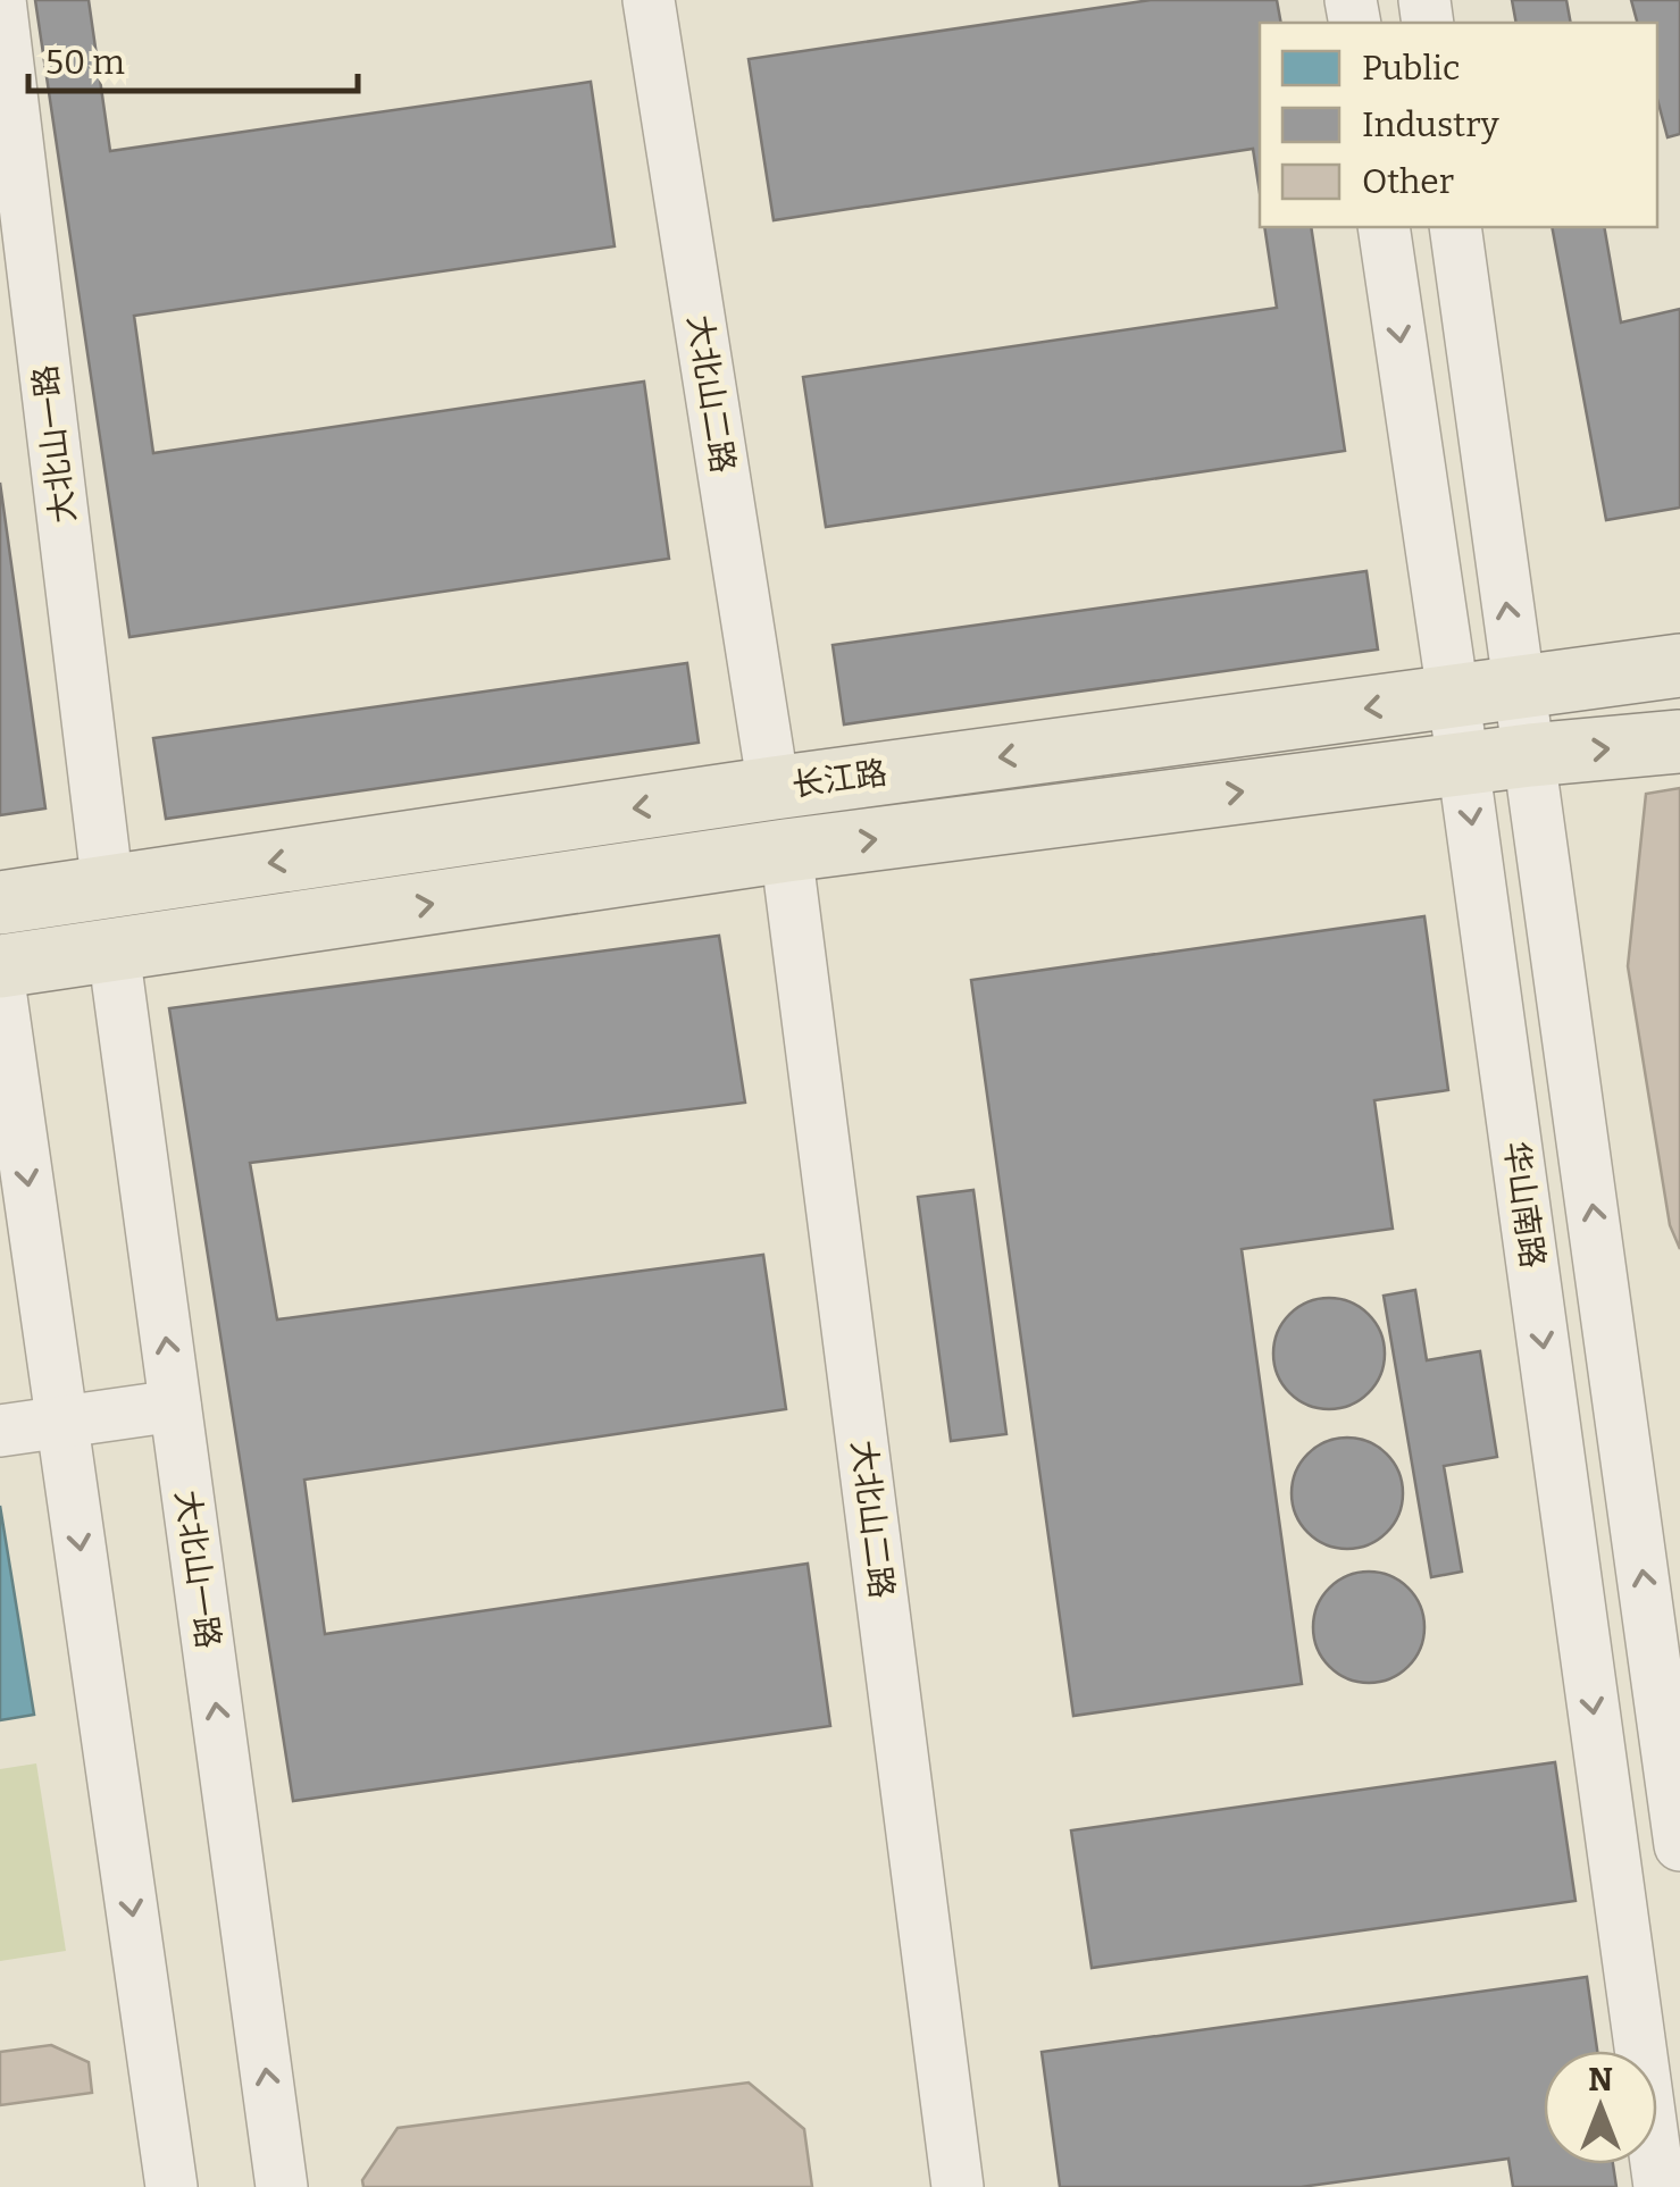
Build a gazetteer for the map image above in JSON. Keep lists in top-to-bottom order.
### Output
{
  "streets": {
    "main road": ["长江路"],
    "street": ["大北山二路", "大北山一路", "华山南路"]
  },
  "crossings": [
    ["大北山二路", "长江路"],
    ["大北山一路", "长江路"],
    ["长江路", "华山南路"]
  ],
  "legend": ["Public", "Industry", "Other"],
  "scale_bar": "50 m",
  "north": "top"
}
